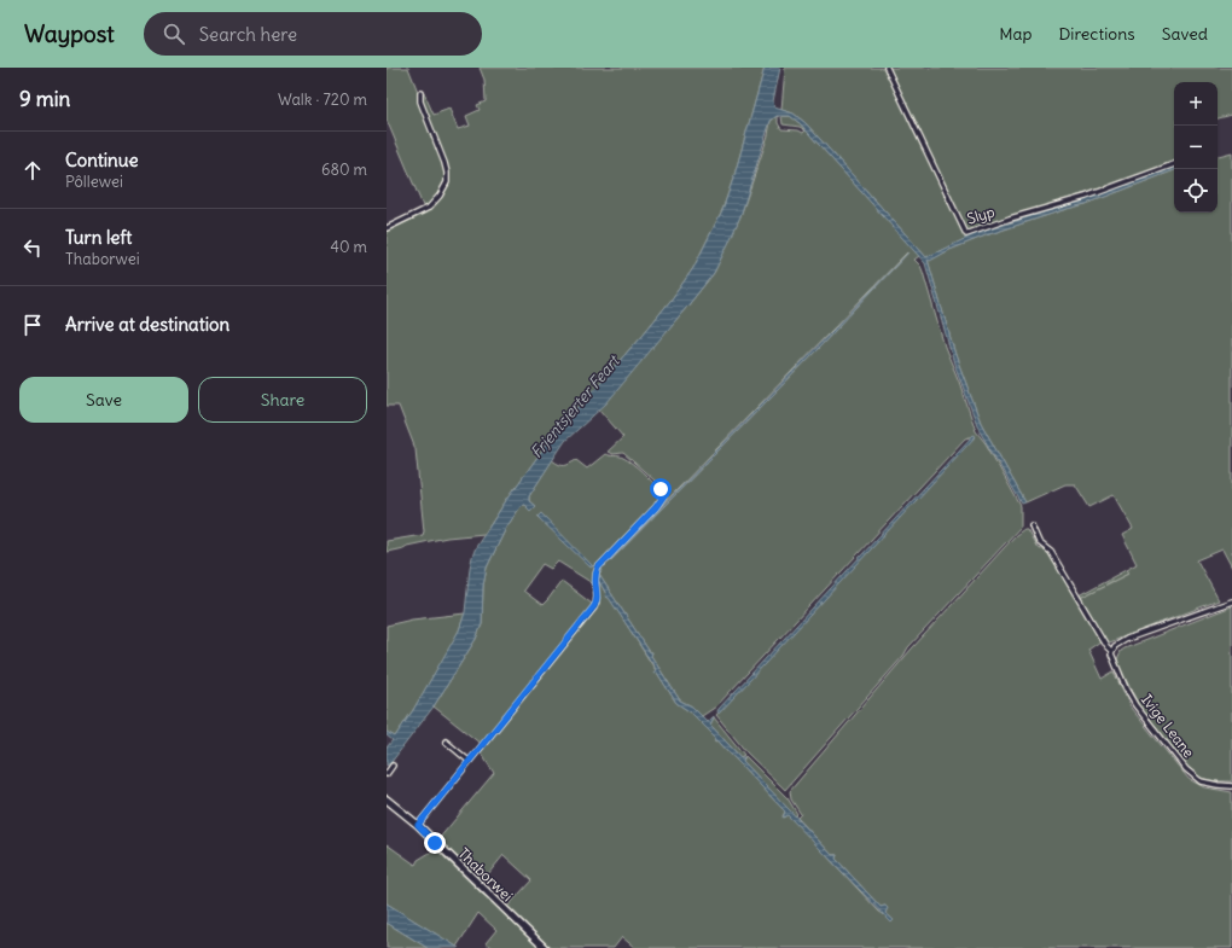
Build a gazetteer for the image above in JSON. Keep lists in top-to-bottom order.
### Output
{
  "streets": {
    "street": ["Slyp", "Ivige Leane", "Thaborwei"]
  },
  "water": ["Frjentsjerter Feart"],
  "page": {
    "header": "Waypost",
    "search": "Search here",
    "nav": ["Map", "Directions", "Saved"],
    "heading": ["9 min", "Walk · 720 m"],
    "map_buttons": ["+", "−"],
    "list": [
      ["Continue", "Pôllewei", "680 m"],
      ["Turn left", "Thaborwei", "40 m"],
      "Arrive at destination"
    ],
    "buttons": ["Save", "Share"]
  }
}
